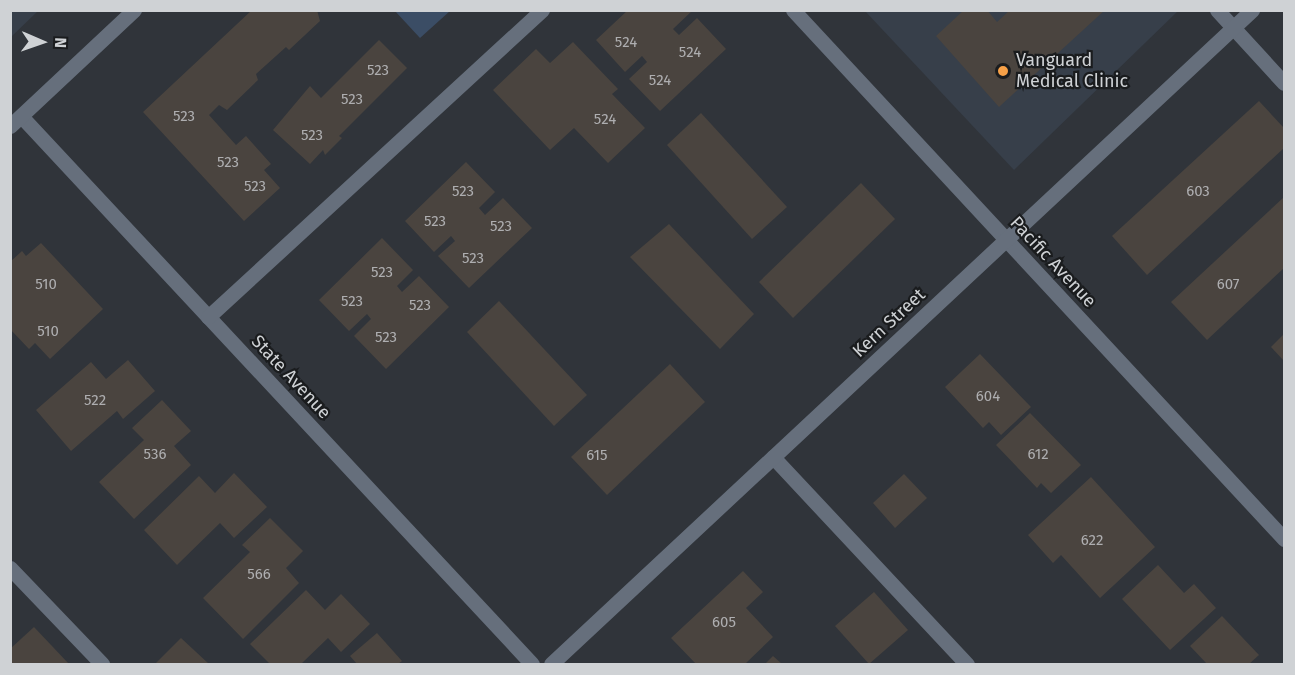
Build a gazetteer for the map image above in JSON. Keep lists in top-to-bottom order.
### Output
{
  "streets": {
    "street": ["Pacific Avenue", "Kern Street", "State Avenue"]
  },
  "crossings": [
    ["Pacific Avenue", "Kern Street"]
  ],
  "places": ["Vanguard Medical Clinic"],
  "house_numbers": [
    "524",
    "524",
    "523",
    "524",
    "523",
    "523",
    "524",
    "523",
    "523",
    "523",
    "523",
    "603",
    "523",
    "523",
    "523",
    "523",
    "510",
    "607",
    "523",
    "523",
    "510",
    "523",
    "604",
    "522",
    "536",
    "612",
    "615",
    "622",
    "566",
    "605"
  ],
  "north": "right"
}
